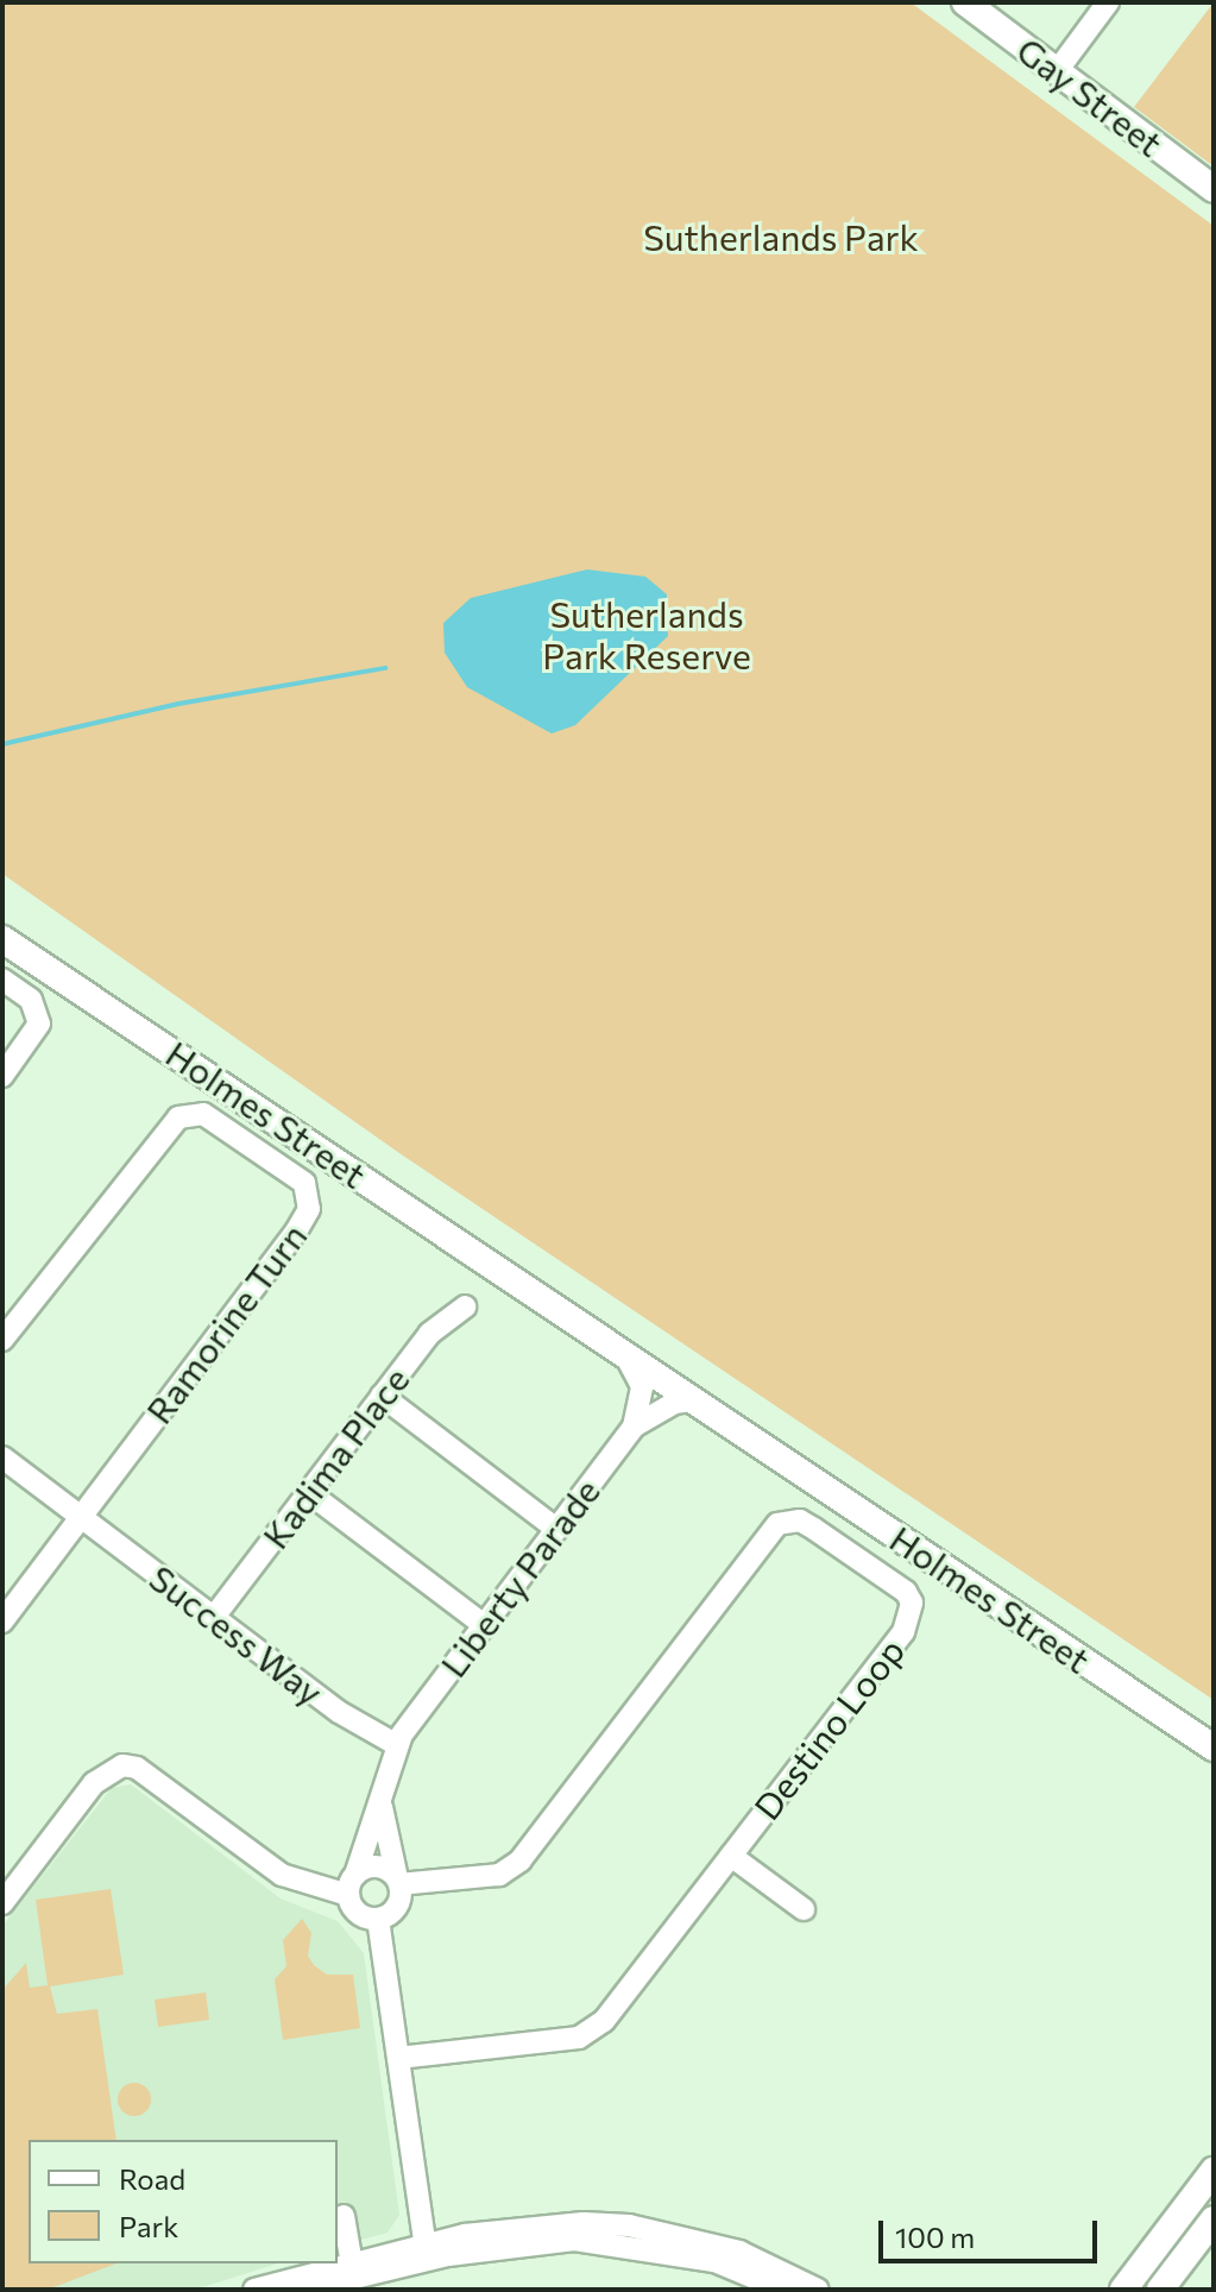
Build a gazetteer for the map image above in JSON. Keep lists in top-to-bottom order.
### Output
{
  "streets": {
    "main road": ["Gay Street", "Holmes Street"],
    "street": [
      "Ramorine Turn",
      "Kadima Place",
      "Liberty Parade",
      "Success Way",
      "Destino Loop"
    ]
  },
  "crossings": [
    ["Ramorine Turn", "Success Way"],
    ["Kadima Place", "Success Way"],
    ["Liberty Parade", "Success Way"],
    ["Liberty Parade", "Destino Loop"]
  ],
  "parks": ["Sutherlands Park", "Sutherlands Park Reserve"],
  "legend": ["Road", "Park"],
  "scale_bar": "100 m"
}
